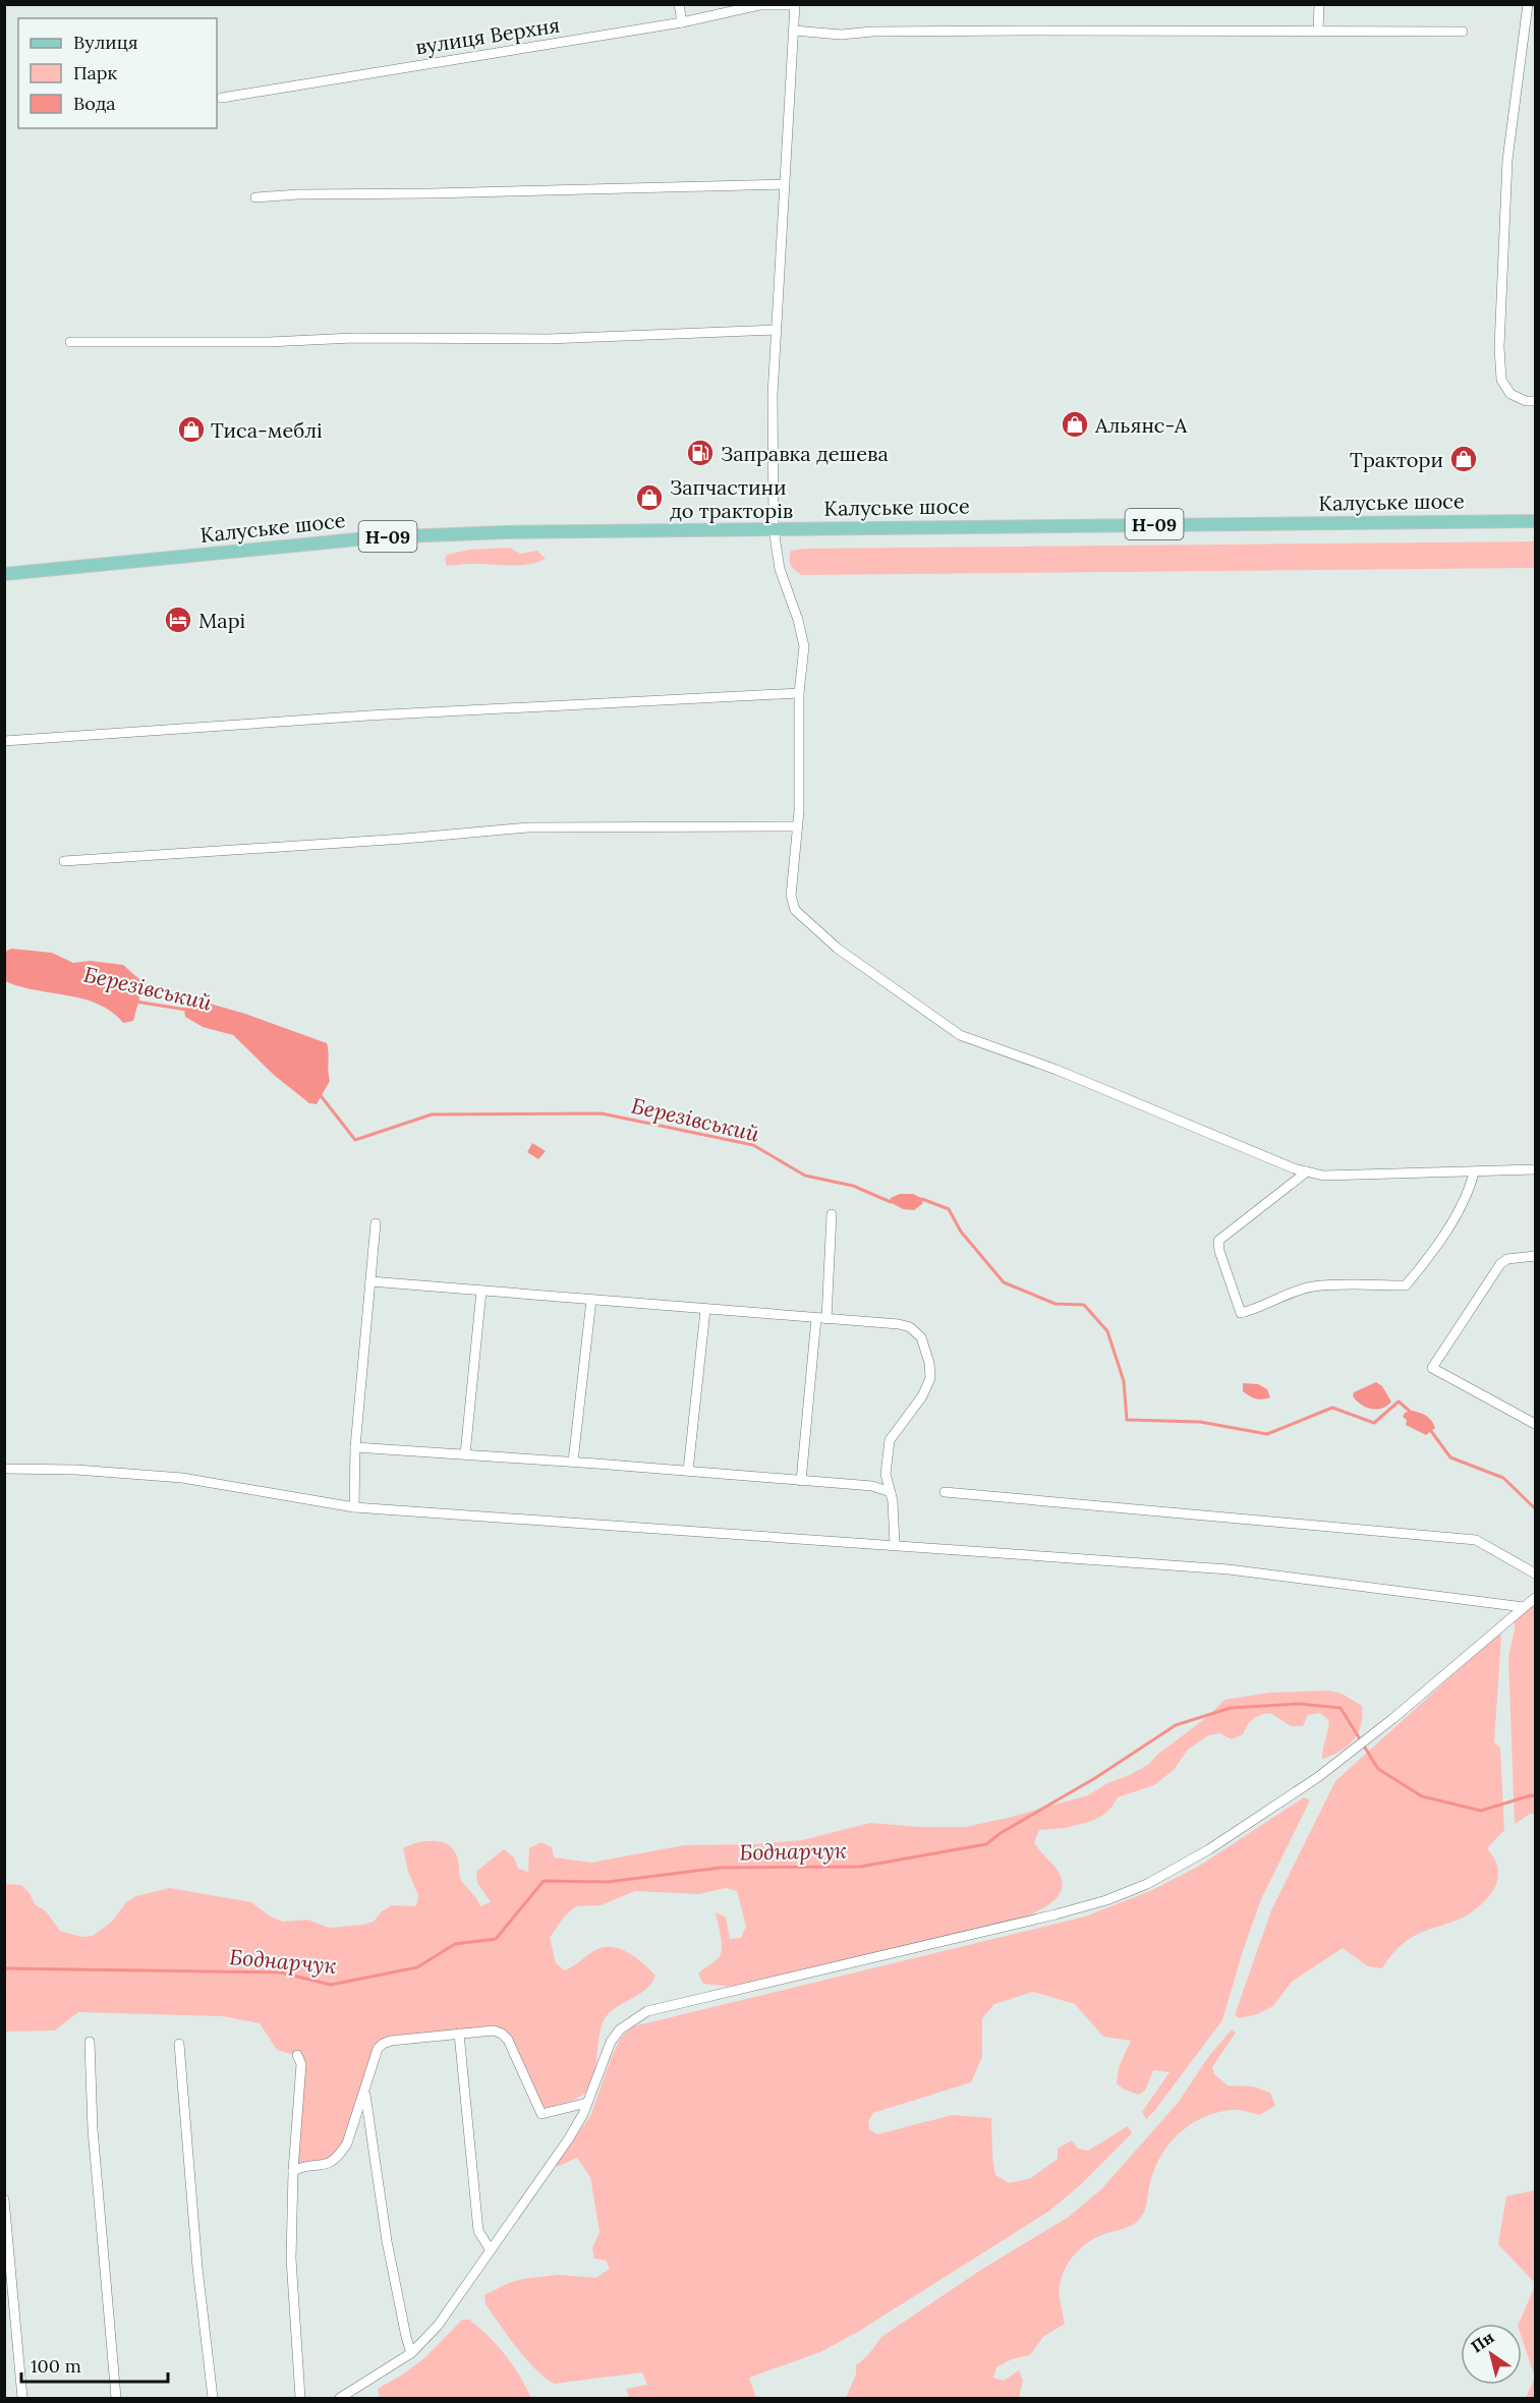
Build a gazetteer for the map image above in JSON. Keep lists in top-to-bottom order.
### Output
{
  "streets": {
    "main road": ["Калуське шосе", "Н-09"],
    "street": ["вулиця Верхня"]
  },
  "water": ["Березівський", "Боднарчук"],
  "places": {
    "shop": [
      "Альянс-А",
      "Тиса-меблі",
      "Трактори",
      "Запчастини до тракторів"
    ],
    "fuel station": ["Заправка дешева"],
    "hotel": ["Марі"]
  },
  "legend": ["Вулиця", "Парк", "Вода"],
  "scale_bar": "100 m",
  "north": "top left"
}
